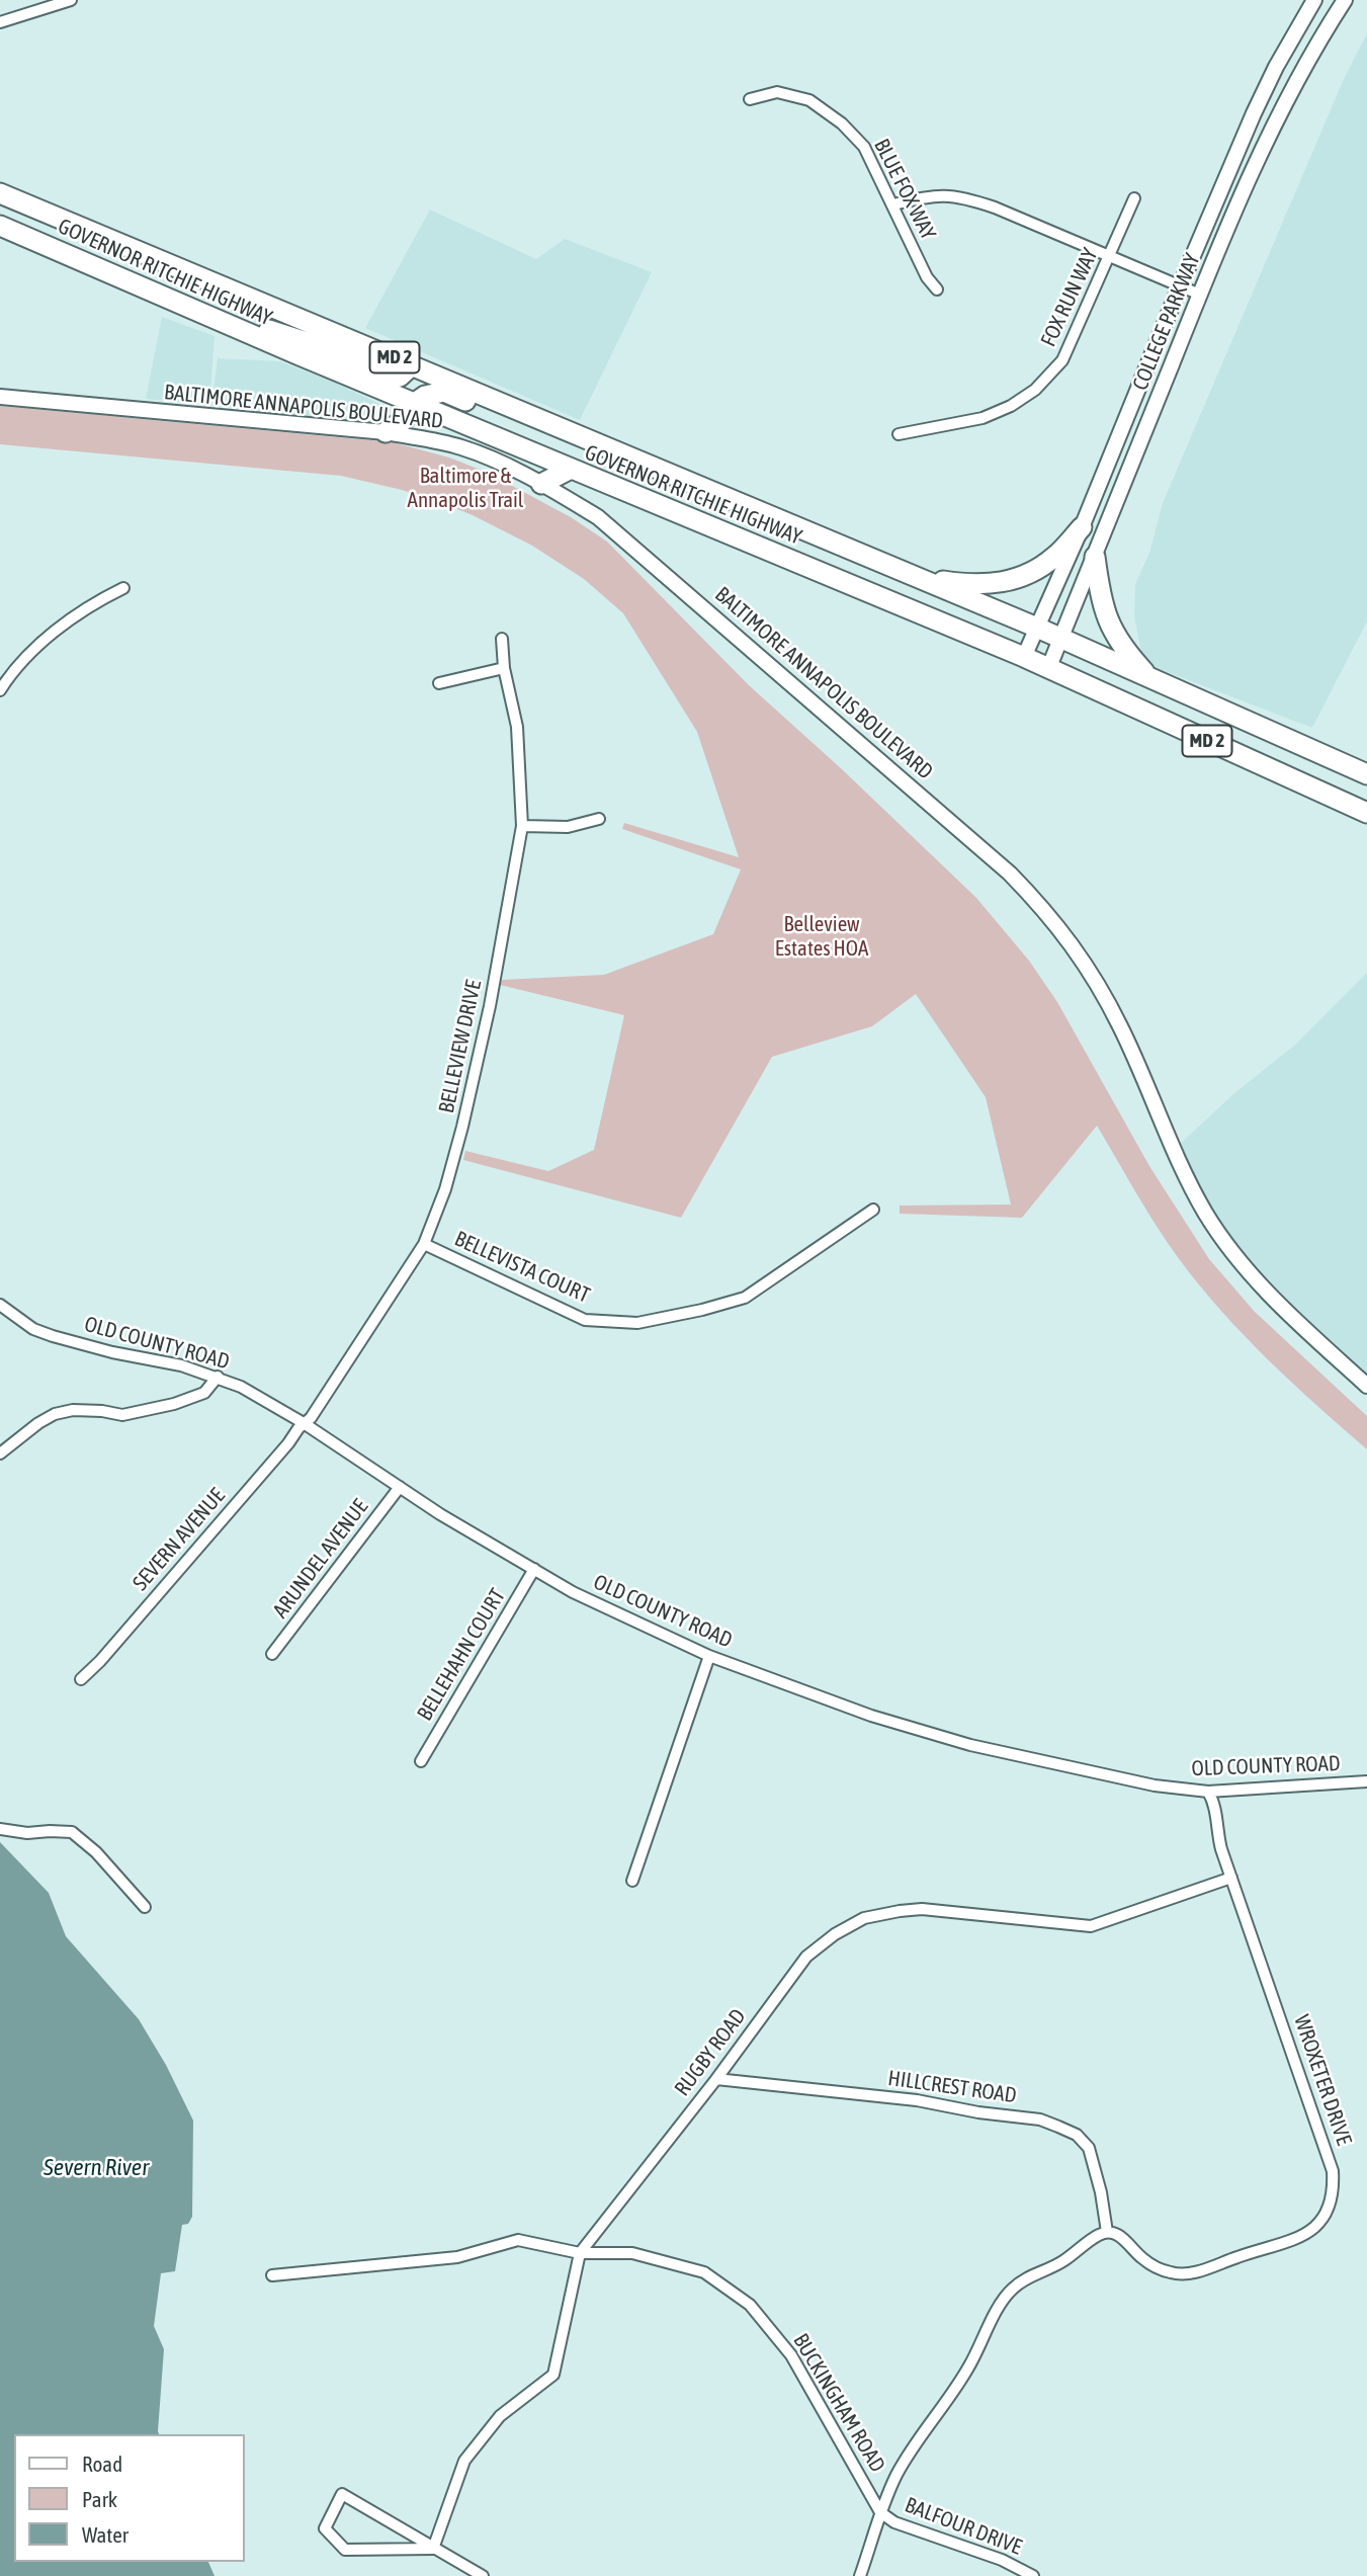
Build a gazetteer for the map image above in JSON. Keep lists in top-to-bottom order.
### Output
{
  "streets": {
    "highway": ["GOVERNOR RITCHIE HIGHWAY", "MD 2"],
    "street": [
      "BLUE FOX WAY",
      "FOX RUN WAY",
      "COLLEGE PARKWAY",
      "BALTIMORE ANNAPOLIS BOULEVARD",
      "BELLEVIEW DRIVE",
      "BELLEVISTA COURT",
      "OLD COUNTY ROAD",
      "SEVERN AVENUE",
      "ARUNDEL AVENUE",
      "BELLEHAHN COURT",
      "RUGBY ROAD",
      "WROXETER DRIVE",
      "HILLCREST ROAD",
      "BUCKINGHAM ROAD",
      "BALFOUR DRIVE"
    ]
  },
  "crossings": [
    ["GOVERNOR RITCHIE HIGHWAY", "COLLEGE PARKWAY"],
    ["BELLEVIEW DRIVE", "BELLEVISTA COURT"],
    ["BELLEVIEW DRIVE", "OLD COUNTY ROAD"],
    ["BELLEVIEW DRIVE", "SEVERN AVENUE"],
    ["OLD COUNTY ROAD", "SEVERN AVENUE"],
    ["OLD COUNTY ROAD", "ARUNDEL AVENUE"],
    ["OLD COUNTY ROAD", "BELLEHAHN COURT"],
    ["OLD COUNTY ROAD", "WROXETER DRIVE"],
    ["RUGBY ROAD", "WROXETER DRIVE"],
    ["RUGBY ROAD", "HILLCREST ROAD"],
    ["RUGBY ROAD", "BUCKINGHAM ROAD"],
    ["WROXETER DRIVE", "HILLCREST ROAD"],
    ["BUCKINGHAM ROAD", "BALFOUR DRIVE"]
  ],
  "water": ["Severn River"],
  "parks": ["Baltimore & Annapolis Trail", "Belleview Estates HOA"],
  "legend": ["Road", "Park", "Water"]
}
